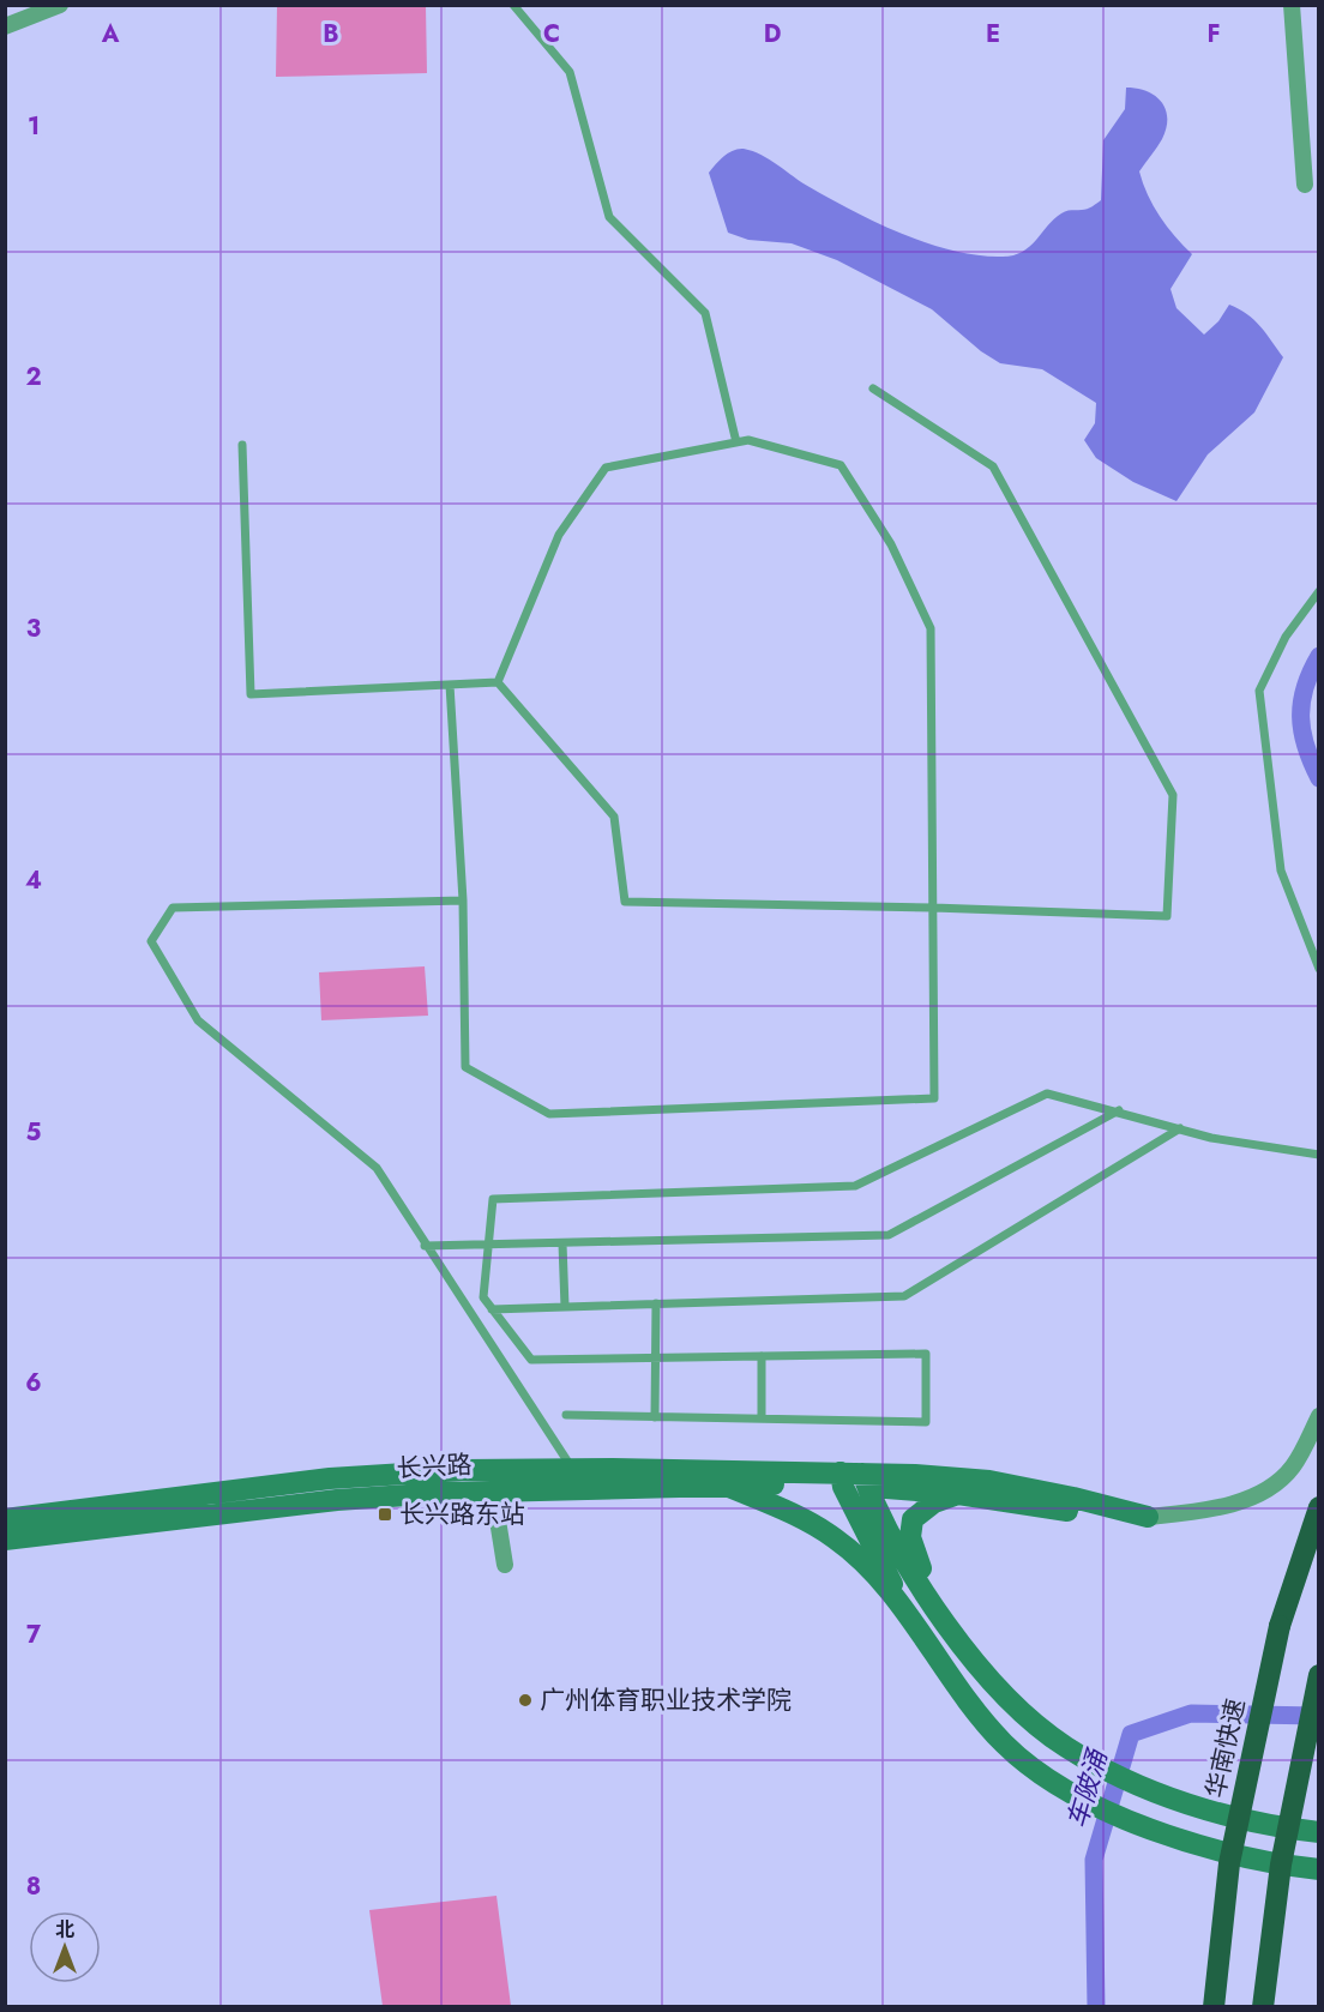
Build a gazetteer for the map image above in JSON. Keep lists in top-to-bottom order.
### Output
{
  "streets": {
    "highway": ["华南快速"],
    "street": ["长兴路"]
  },
  "water": ["车陂涌"],
  "places": {
    "transit": ["长兴路东站"],
    "other": ["广州体育职业技术学院"]
  },
  "north": "top",
  "grid": {
    "columns": [
      "A",
      "B",
      "C",
      "D",
      "E",
      "F"
    ],
    "rows": [
      "1",
      "2",
      "3",
      "4",
      "5",
      "6",
      "7",
      "8"
    ]
  }
}
